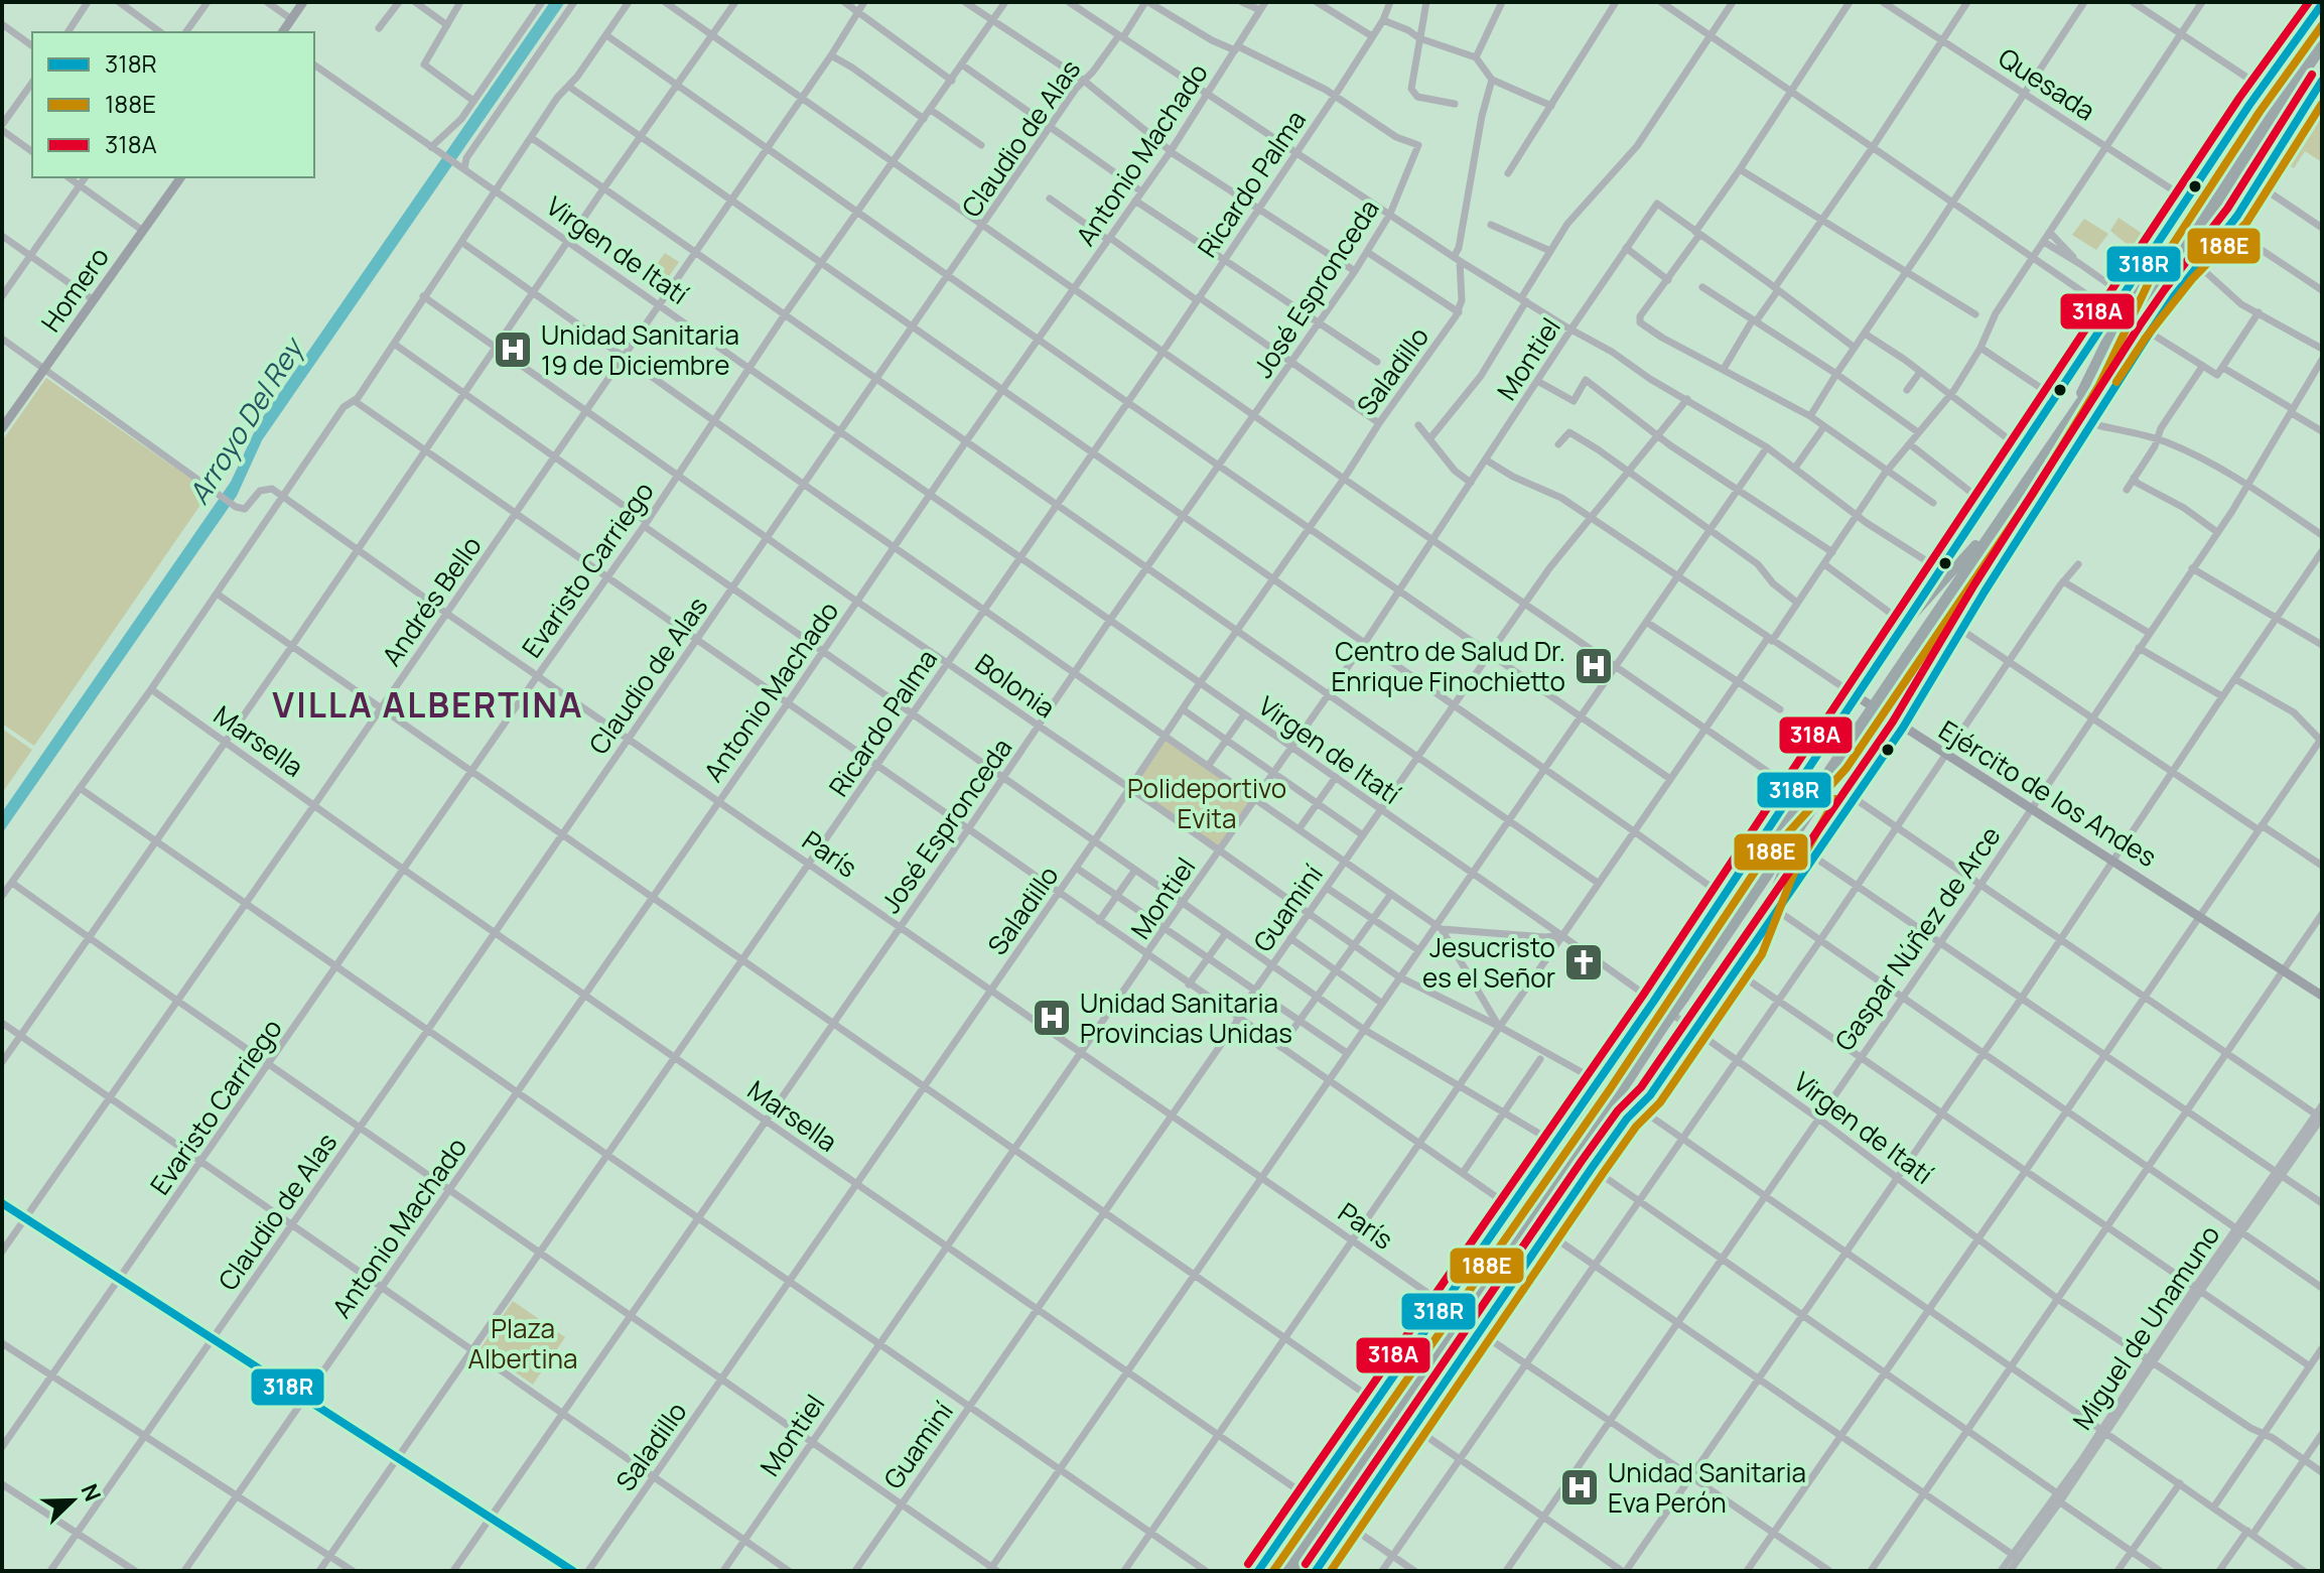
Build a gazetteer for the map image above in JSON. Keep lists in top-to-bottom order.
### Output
{
  "streets": {
    "main road": ["Homero", "Ejército de los Andes"],
    "street": [
      "Quesada",
      "Claudio de Alas",
      "Antonio Machado",
      "Ricardo Palma",
      "Virgen de Itatí",
      "José Espronceda",
      "Montiel",
      "Saladillo",
      "Evaristo Carriego",
      "Andrés Bello",
      "Bolonia",
      "Marsella",
      "París",
      "Guaminí",
      "Gaspar Núñez de Arce",
      "Miguel de Unamuno"
    ]
  },
  "crossings": [
    ["Claudio de Alas", "Virgen de Itatí"],
    ["Claudio de Alas", "Bolonia"],
    ["Claudio de Alas", "Marsella"],
    ["Claudio de Alas", "París"],
    ["Antonio Machado", "Virgen de Itatí"],
    ["Antonio Machado", "Bolonia"],
    ["Antonio Machado", "Marsella"],
    ["Antonio Machado", "París"],
    ["Ricardo Palma", "Virgen de Itatí"],
    ["Ricardo Palma", "José Espronceda"],
    ["Ricardo Palma", "Bolonia"],
    ["Ricardo Palma", "Marsella"],
    ["Ricardo Palma", "París"],
    ["Virgen de Itatí", "José Espronceda"],
    ["Virgen de Itatí", "Montiel"],
    ["Virgen de Itatí", "Saladillo"],
    ["Virgen de Itatí", "Evaristo Carriego"],
    ["Virgen de Itatí", "Andrés Bello"],
    ["Virgen de Itatí", "Guaminí"],
    ["Virgen de Itatí", "Gaspar Núñez de Arce"],
    ["Virgen de Itatí", "Miguel de Unamuno"],
    ["José Espronceda", "Bolonia"],
    ["José Espronceda", "Marsella"],
    ["José Espronceda", "París"],
    ["Montiel", "Bolonia"],
    ["Montiel", "Marsella"],
    ["Montiel", "Ejército de los Andes"],
    ["Montiel", "París"],
    ["Saladillo", "Bolonia"],
    ["Saladillo", "Marsella"],
    ["Saladillo", "París"],
    ["Evaristo Carriego", "Bolonia"],
    ["Evaristo Carriego", "Marsella"],
    ["Evaristo Carriego", "París"],
    ["Andrés Bello", "Bolonia"],
    ["Andrés Bello", "Marsella"],
    ["Andrés Bello", "París"],
    ["Bolonia", "Guaminí"],
    ["Marsella", "Guaminí"],
    ["Ejército de los Andes", "Guaminí"],
    ["Ejército de los Andes", "Gaspar Núñez de Arce"],
    ["París", "Guaminí"]
  ],
  "districts": ["VILLA ALBERTINA"],
  "water": ["Arroyo Del Rey"],
  "parks": ["Polideportivo Evita", "Plaza Albertina"],
  "places": {
    "hospital": [
      "Unidad Sanitaria 19 de Diciembre",
      "Centro de Salud Dr. Enrique Finochietto",
      "Unidad Sanitaria Provincias Unidas",
      "Unidad Sanitaria Eva Perón"
    ],
    "church": ["Jesucristo es el Señor"]
  },
  "lines": ["transit line 318A", "transit line 318R", "transit line 188E"],
  "legend": ["318R", "188E", "318A"],
  "north": "top right"
}
